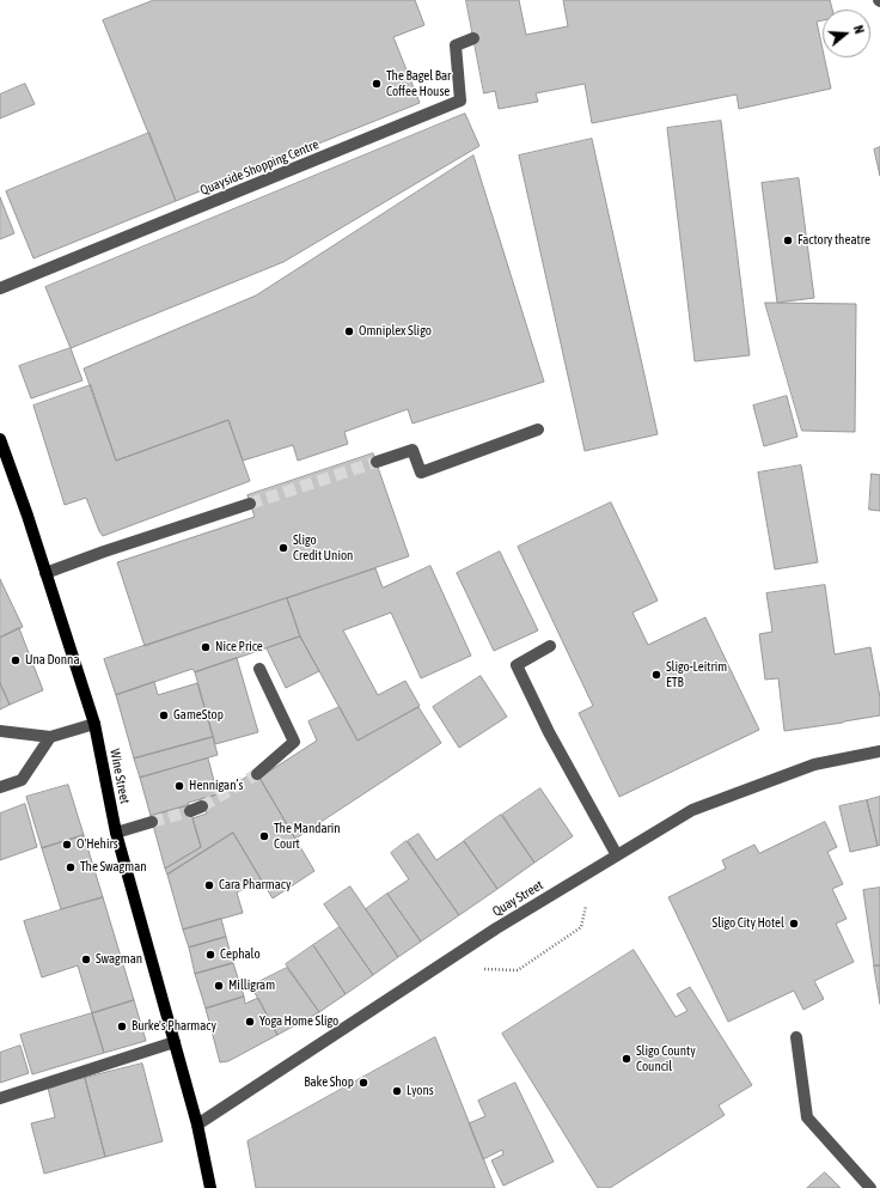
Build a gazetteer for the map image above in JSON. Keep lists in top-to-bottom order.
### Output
{
  "streets": {
    "main road": ["Wine Street"],
    "street": ["Quayside Shopping Centre", "Quay Street"]
  },
  "crossings": [
    ["Wine Street", "Quay Street"]
  ],
  "places": [
    "The Bagel Bar Coffee House",
    "Factory theatre",
    "Omniplex Sligo",
    "Sligo Credit Union",
    "Nice Price",
    "Una Donna",
    "Sligo-Leitrim ETB",
    "GameStop",
    "Hennigan’s",
    "The Mandarin Court",
    "O'Hehirs",
    "The Swagman",
    "Cara Pharmacy",
    "Sligo City Hotel",
    "Cephalo",
    "Swagman",
    "Milligram",
    "Yoga Home Sligo",
    "Burke's Pharmacy",
    "Sligo County Council",
    "Bake Shop",
    "Lyons"
  ],
  "north": "right"
}
